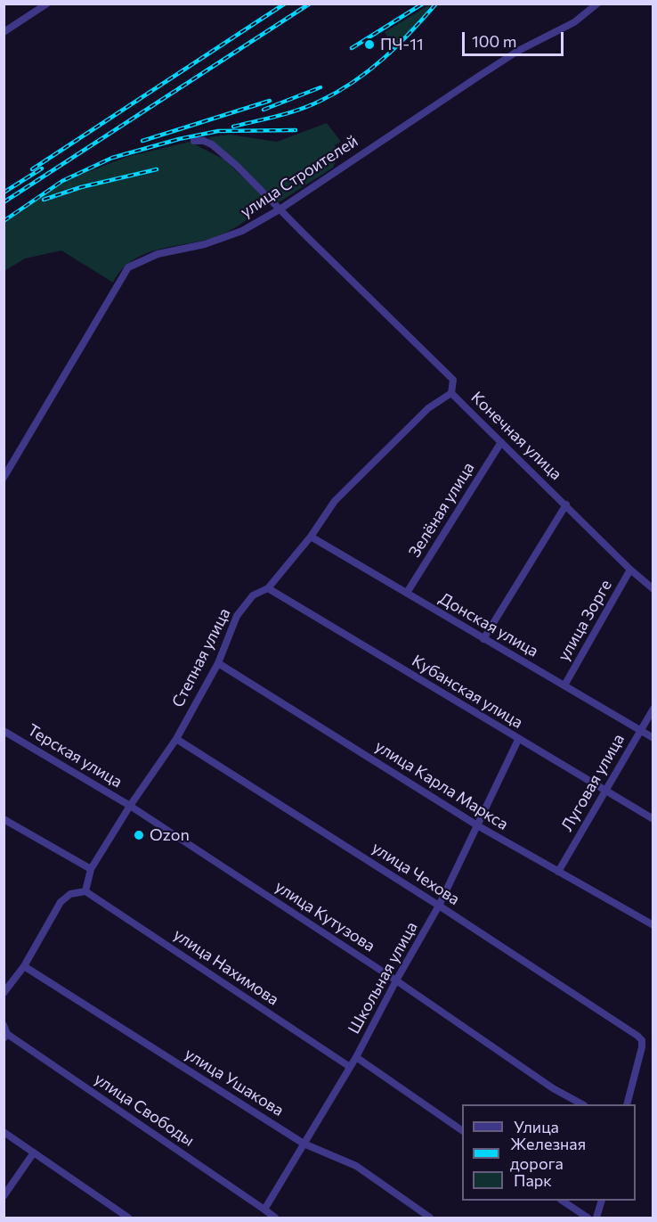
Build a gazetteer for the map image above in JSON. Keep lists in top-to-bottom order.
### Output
{
  "streets": {
    "street": [
      "улица Строителей",
      "Конечная улица",
      "Зелёная улица",
      "улица Зорге",
      "Донская улица",
      "Степная улица",
      "Кубанская улица",
      "Терская улица",
      "Луговая улица",
      "улица Карла Маркса",
      "улица Чехова",
      "улица Кутузова",
      "улица Нахимова",
      "Школьная улица",
      "улица Ушакова",
      "улица Свободы"
    ]
  },
  "crossings": [
    ["улица Строителей", "Конечная улица"],
    ["Конечная улица", "Зелёная улица"],
    ["Конечная улица", "улица Зорге"],
    ["Конечная улица", "Степная улица"],
    ["Зелёная улица", "Донская улица"],
    ["улица Зорге", "Донская улица"],
    ["Донская улица", "Степная улица"],
    ["Донская улица", "Луговая улица"],
    ["Степная улица", "Кубанская улица"],
    ["Степная улица", "Терская улица"],
    ["Степная улица", "улица Карла Маркса"],
    ["Степная улица", "улица Чехова"],
    ["Степная улица", "улица Кутузова"],
    ["Степная улица", "улица Нахимова"],
    ["Кубанская улица", "Луговая улица"],
    ["Кубанская улица", "Школьная улица"],
    ["Терская улица", "улица Кутузова"],
    ["Луговая улица", "улица Карла Маркса"],
    ["улица Карла Маркса", "Школьная улица"],
    ["улица Чехова", "Школьная улица"],
    ["улица Кутузова", "Школьная улица"],
    ["улица Нахимова", "Школьная улица"],
    ["Школьная улица", "улица Ушакова"],
    ["Школьная улица", "улица Свободы"]
  ],
  "places": ["ПЧ-11", "Ozon"],
  "legend": ["Улица", "Железная дорога", "Парк"],
  "scale_bar": "100 m"
}
